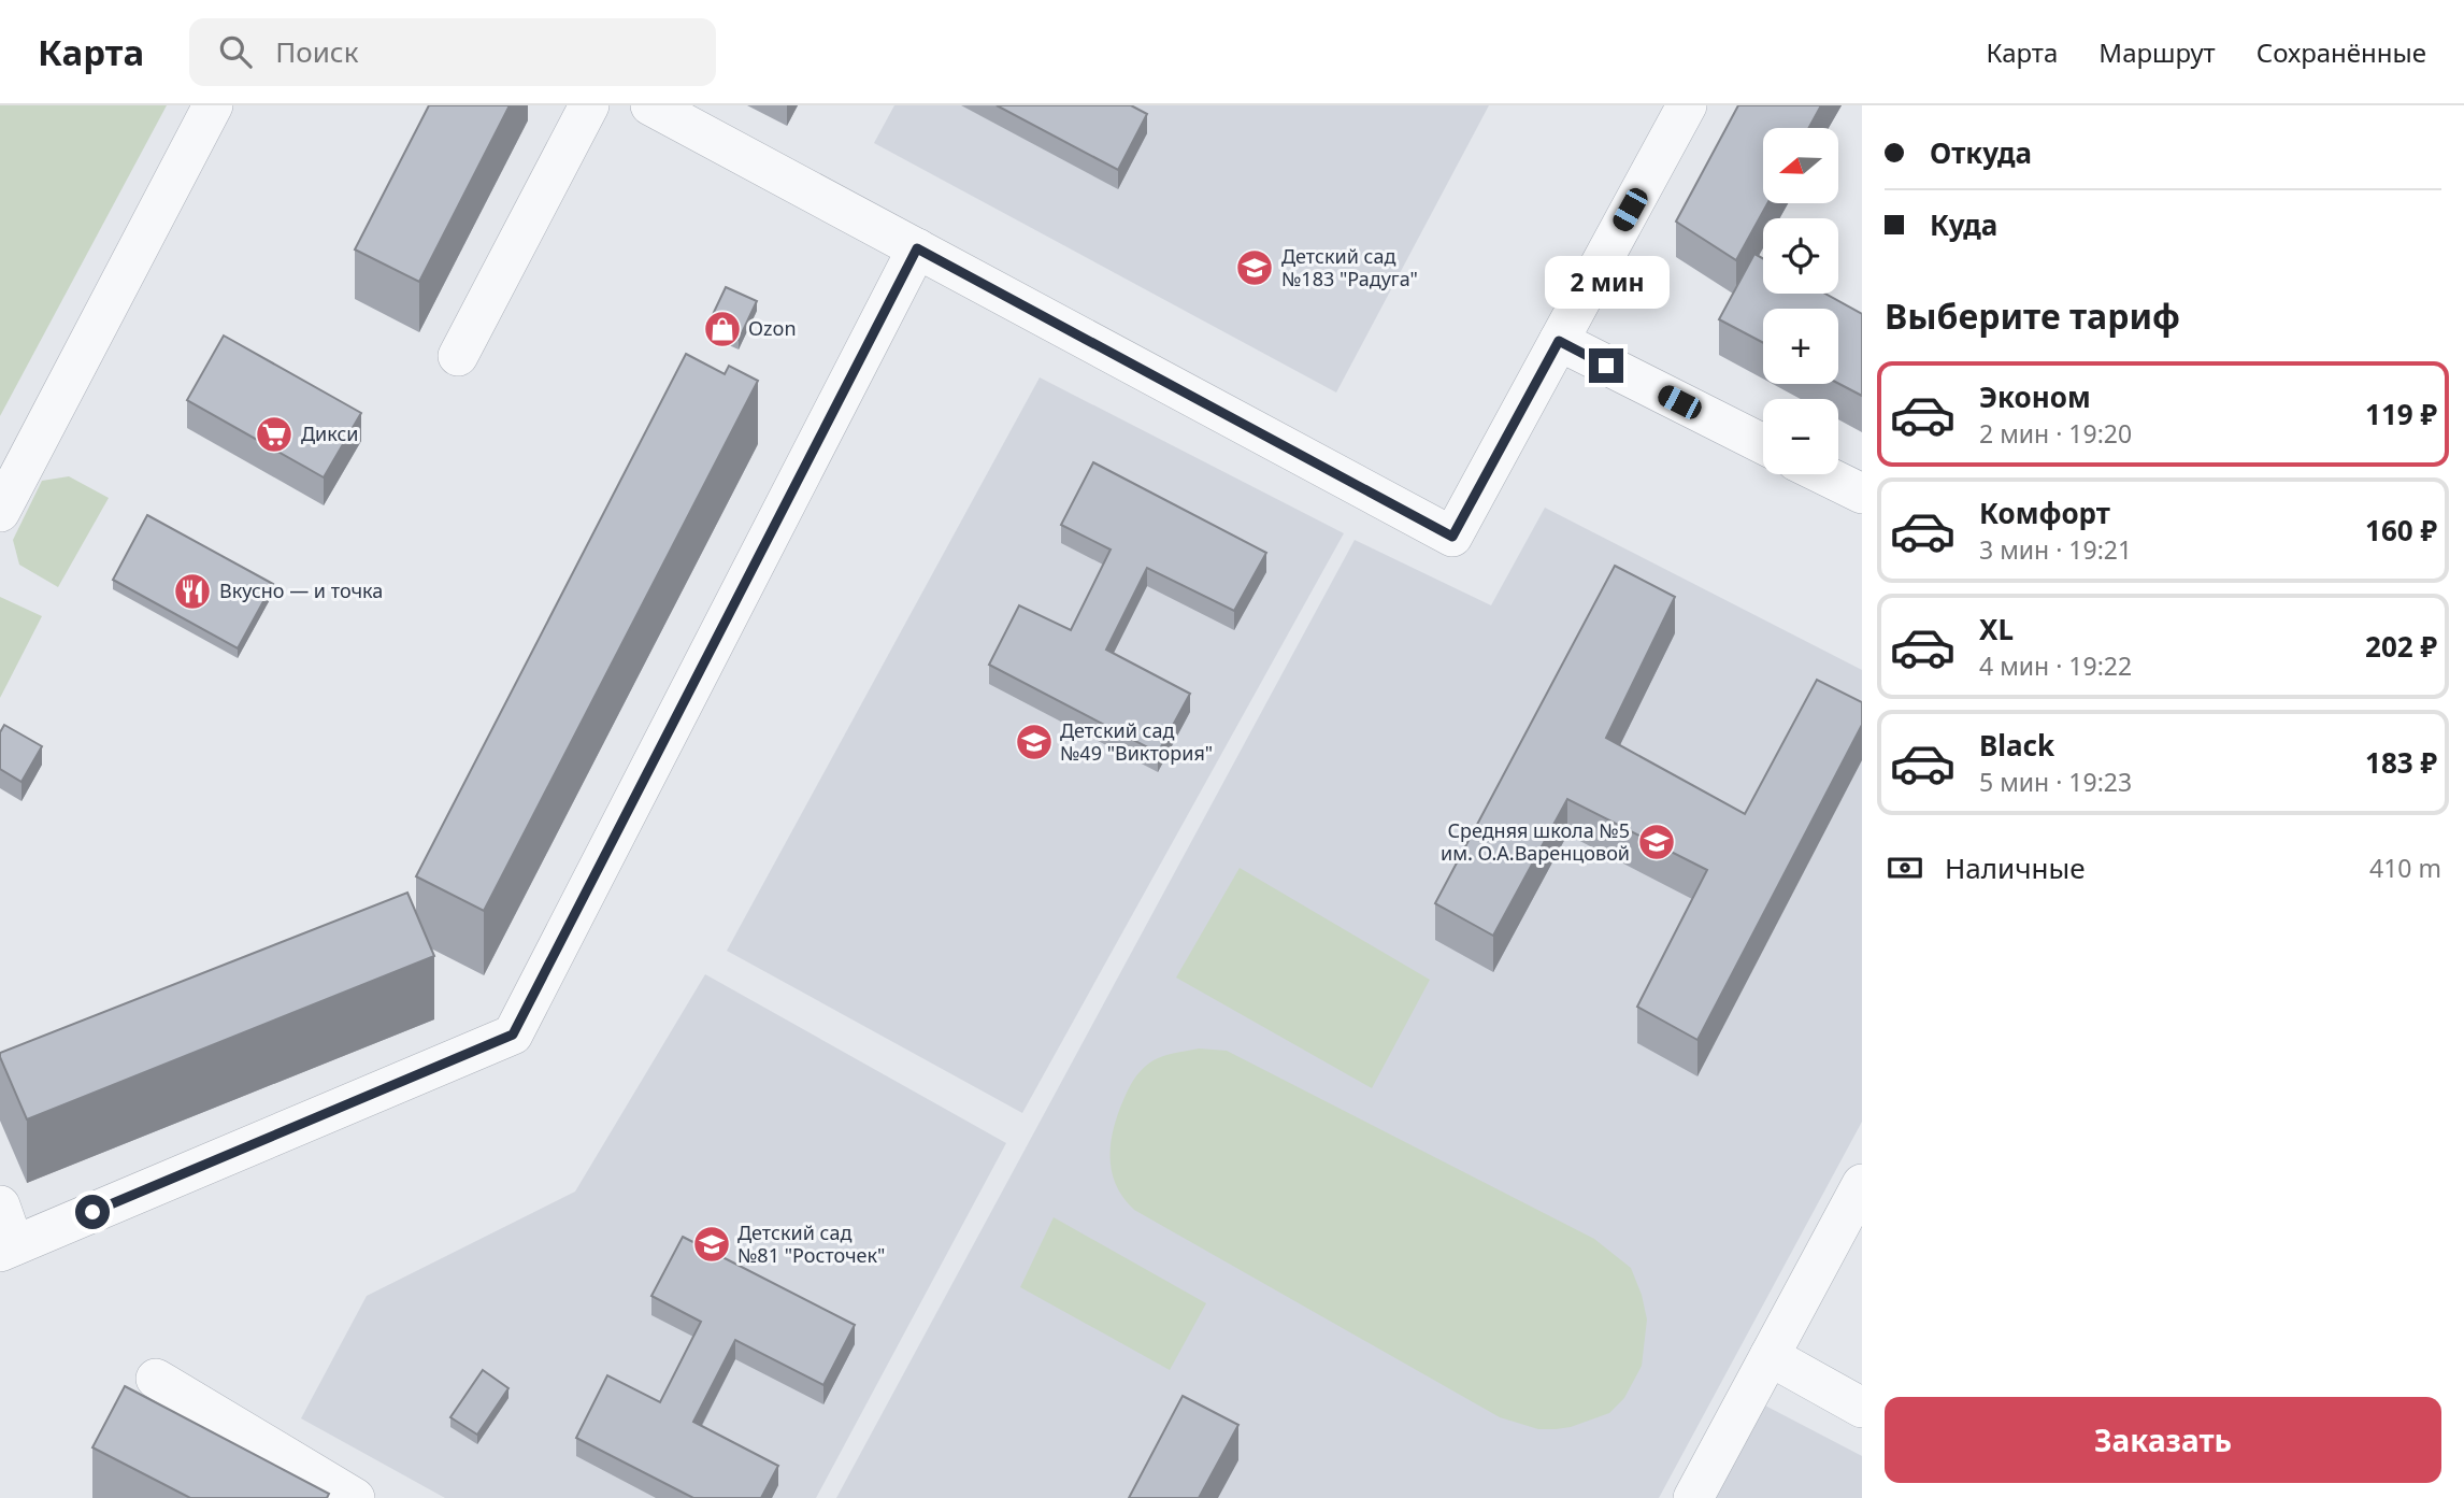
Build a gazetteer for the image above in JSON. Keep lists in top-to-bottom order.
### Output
{
  "places": {
    "school or university": [
      "Детский сад №183 \"Радуга\"",
      "Детский сад №49 \"Виктория\"",
      "Средняя школа №5 им. О.А.Варенцовой",
      "Детский сад №81 \"Росточек\""
    ],
    "shop": ["Ozon"],
    "supermarket": ["Дикси"],
    "restaurant": ["Вкусно — и точка"]
  },
  "north": "left",
  "page": {
    "header": "Карта",
    "search": "Поиск",
    "nav": ["Карта", "Маршрут", "Сохранённые"],
    "banner": ["Откуда", "Куда"],
    "map_buttons": ["+", "−"],
    "bubble": "2 мин",
    "heading": "Выберите тариф",
    "list": [
      {
        "name": "Эконом",
        "note": "2 мин · 19:20",
        "value": "119 ₽"
      },
      {
        "name": "Комфорт",
        "note": "3 мин · 19:21",
        "value": "160 ₽"
      },
      {
        "name": "XL",
        "note": "4 мин · 19:22",
        "value": "202 ₽"
      },
      {
        "name": "Black",
        "note": "5 мин · 19:23",
        "value": "183 ₽"
      }
    ],
    "pay": ["Наличные", "410 m"],
    "buttons": "Заказать"
  }
}
